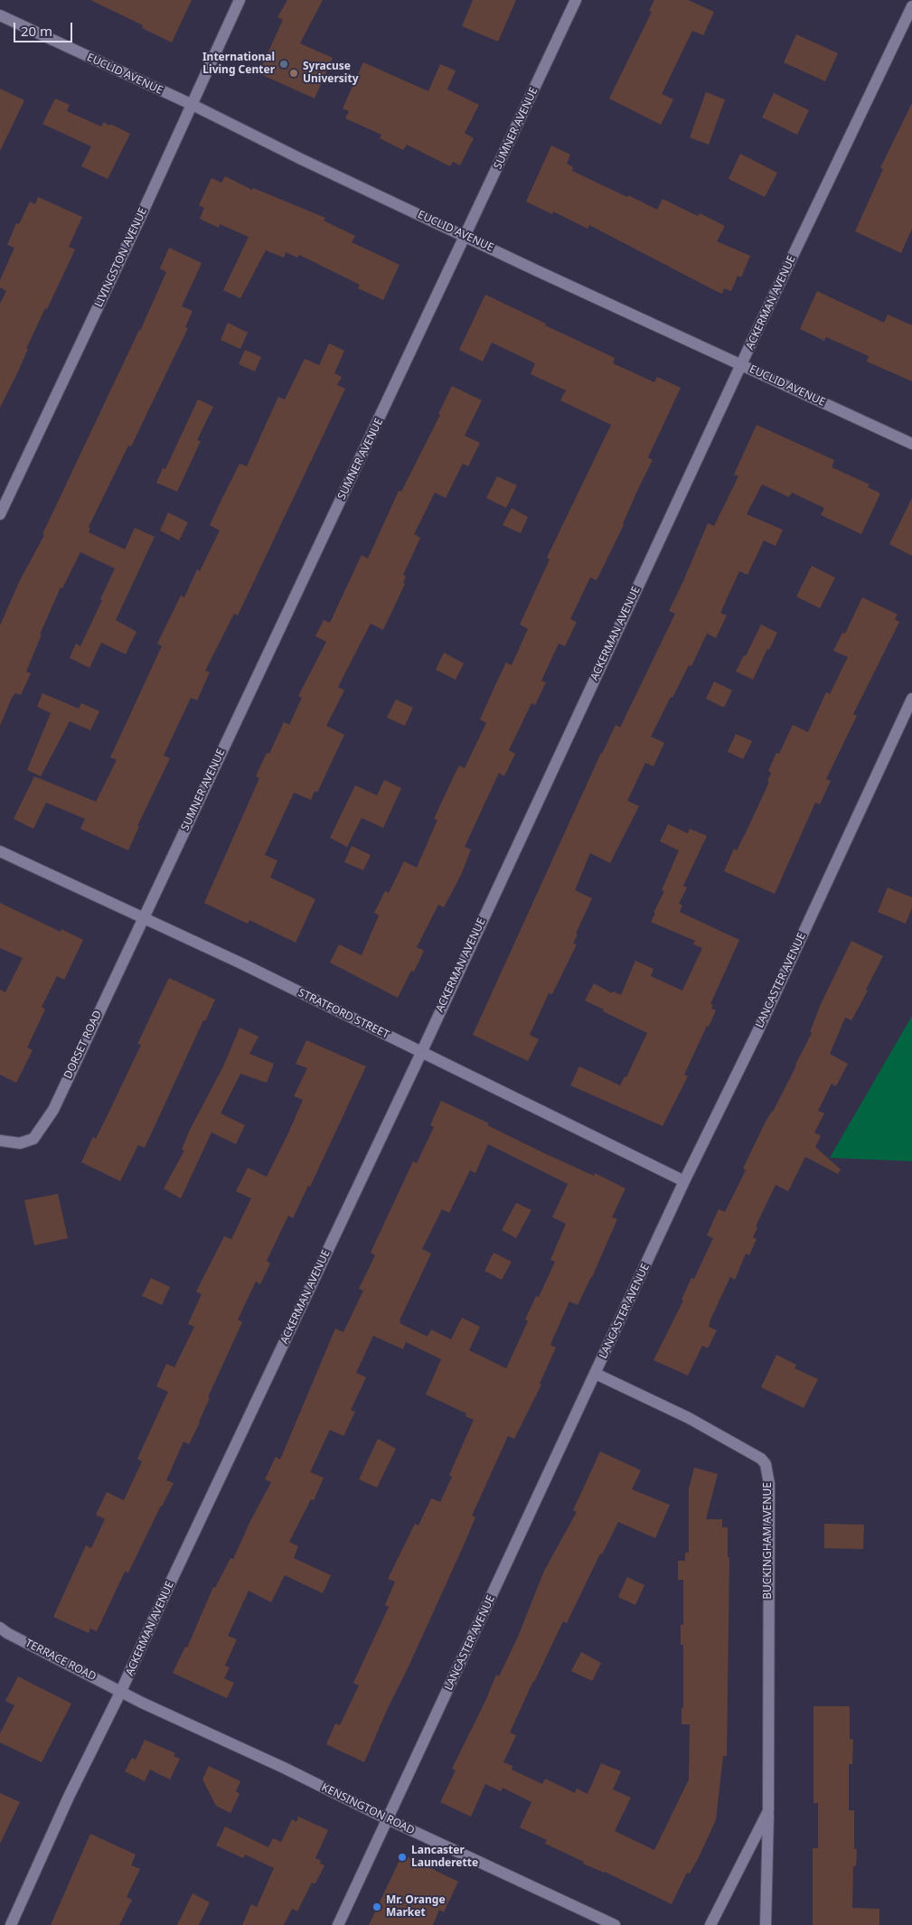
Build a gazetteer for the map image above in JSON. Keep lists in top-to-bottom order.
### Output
{
  "streets": {
    "street": [
      "EUCLID AVENUE",
      "SUMNER AVENUE",
      "LIVINGSTON AVENUE",
      "ACKERMAN AVENUE",
      "LANCASTER AVENUE",
      "STRATFORD STREET",
      "DORSET ROAD",
      "BUCKINGHAM AVENUE",
      "TERRACE ROAD",
      "KENSINGTON ROAD"
    ]
  },
  "crossings": [
    ["EUCLID AVENUE", "SUMNER AVENUE"],
    ["EUCLID AVENUE", "LIVINGSTON AVENUE"],
    ["EUCLID AVENUE", "ACKERMAN AVENUE"],
    ["SUMNER AVENUE", "STRATFORD STREET"],
    ["SUMNER AVENUE", "DORSET ROAD"],
    ["ACKERMAN AVENUE", "STRATFORD STREET"],
    ["ACKERMAN AVENUE", "TERRACE ROAD"],
    ["ACKERMAN AVENUE", "KENSINGTON ROAD"],
    ["LANCASTER AVENUE", "STRATFORD STREET"],
    ["LANCASTER AVENUE", "BUCKINGHAM AVENUE"],
    ["LANCASTER AVENUE", "KENSINGTON ROAD"],
    ["STRATFORD STREET", "DORSET ROAD"],
    ["TERRACE ROAD", "KENSINGTON ROAD"]
  ],
  "places": [
    "International Living Center",
    "Syracuse University",
    "Lancaster Launderette",
    "Mr. Orange Market"
  ],
  "scale_bar": "20 m"
}
